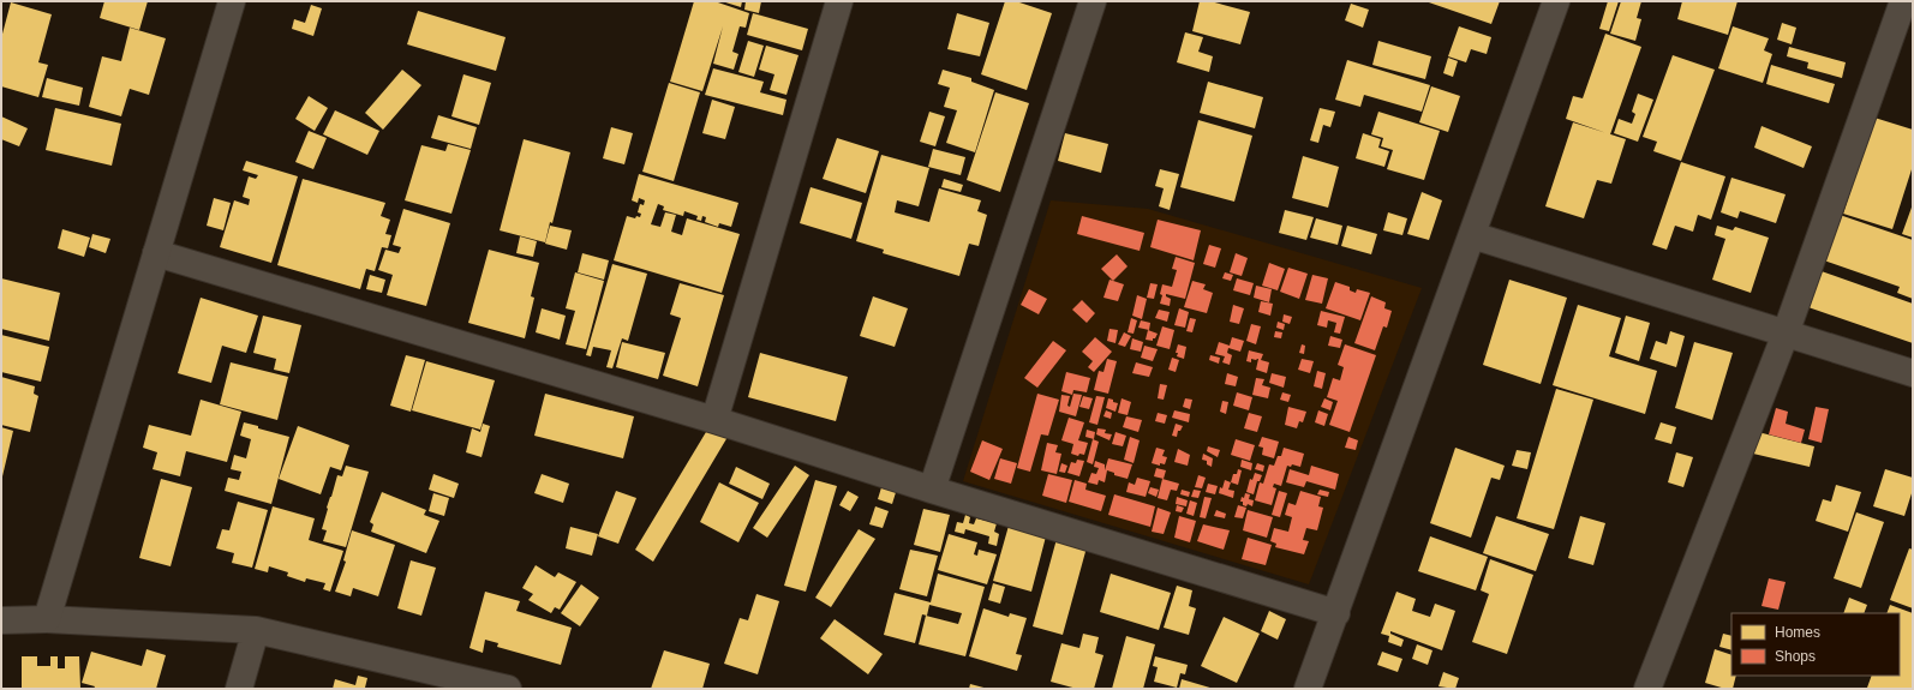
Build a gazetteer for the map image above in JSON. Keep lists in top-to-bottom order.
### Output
{
  "legend": ["Homes", "Shops"]
}
